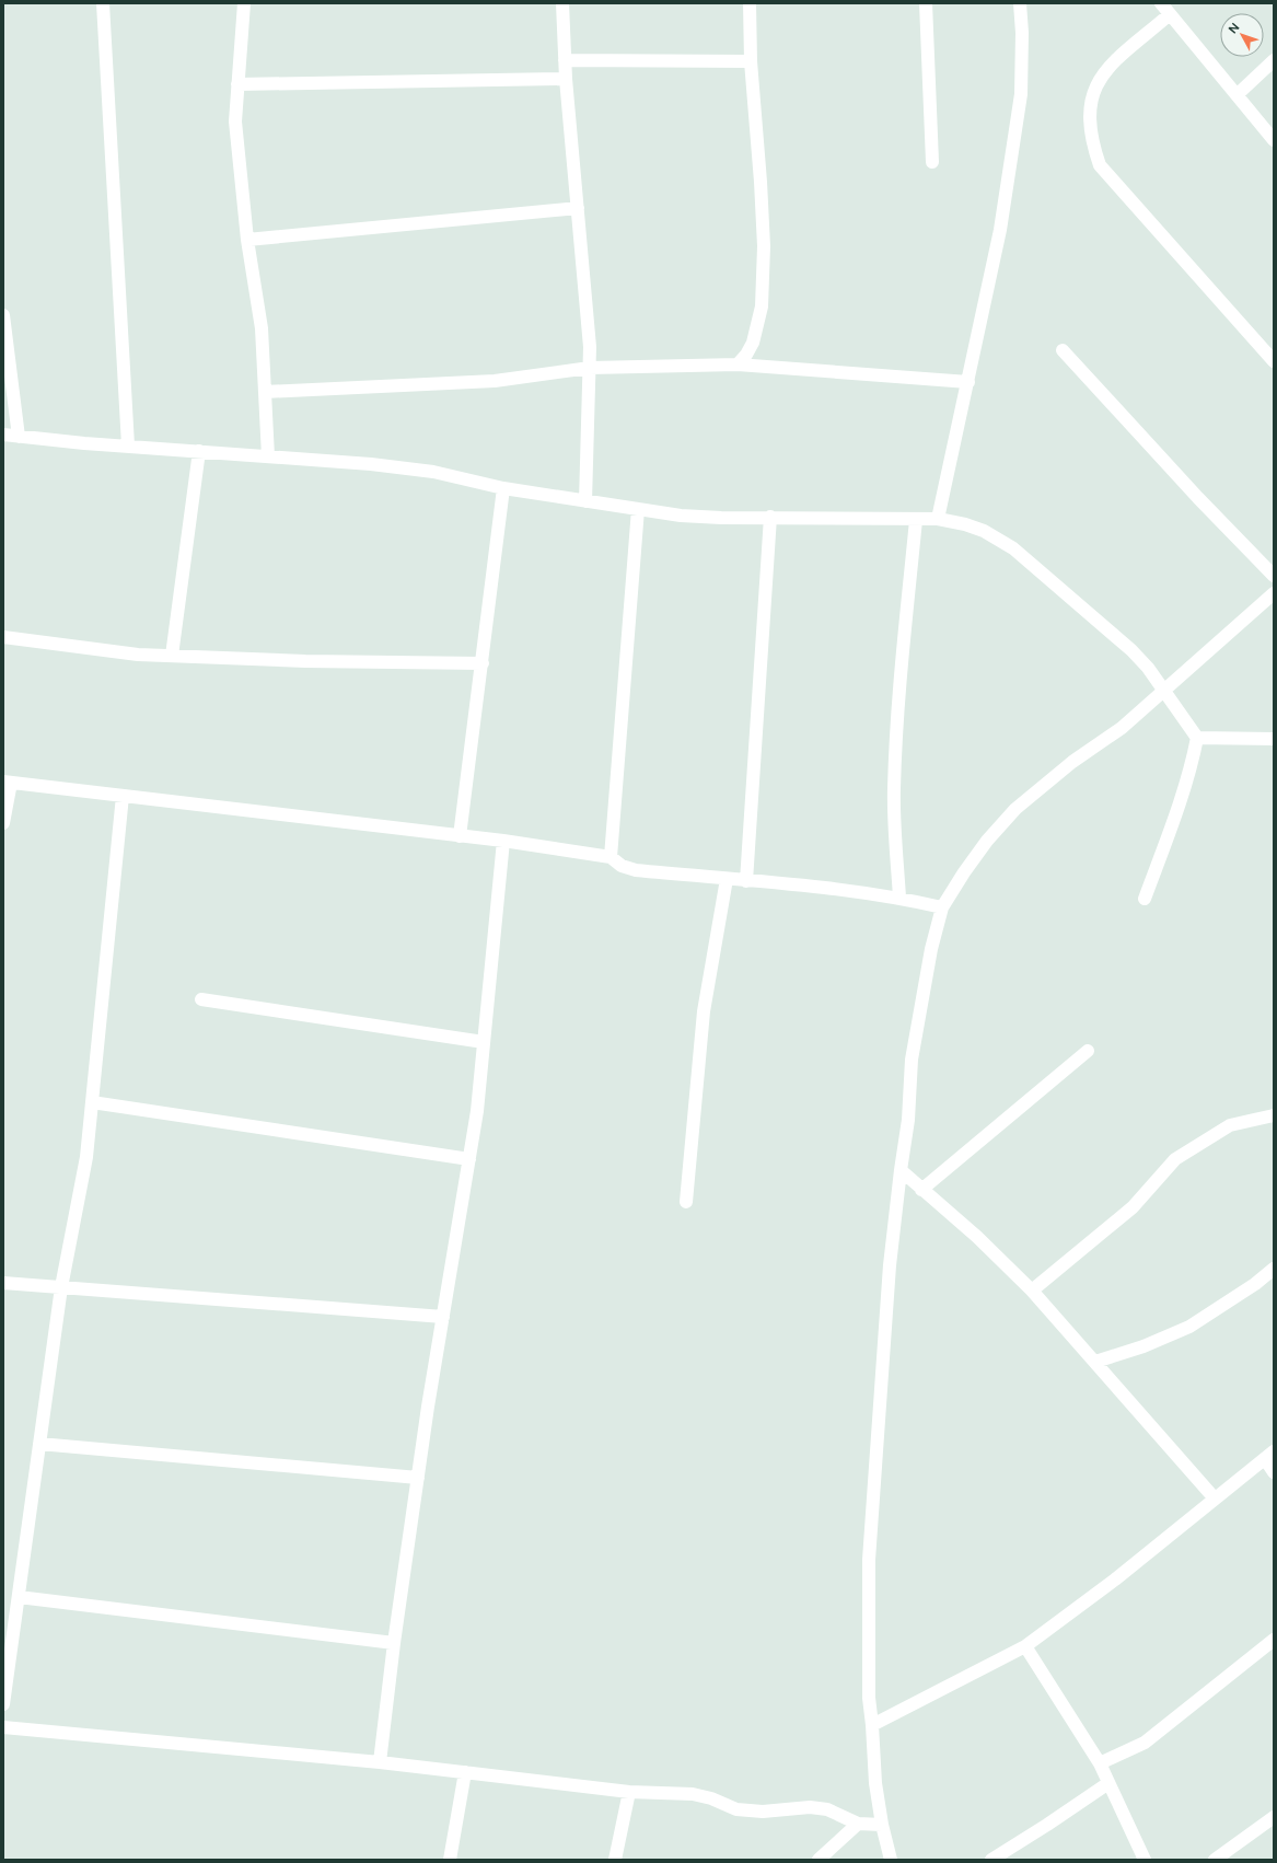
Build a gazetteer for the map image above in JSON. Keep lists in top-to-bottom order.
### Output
{
  "north": "top left"
}
